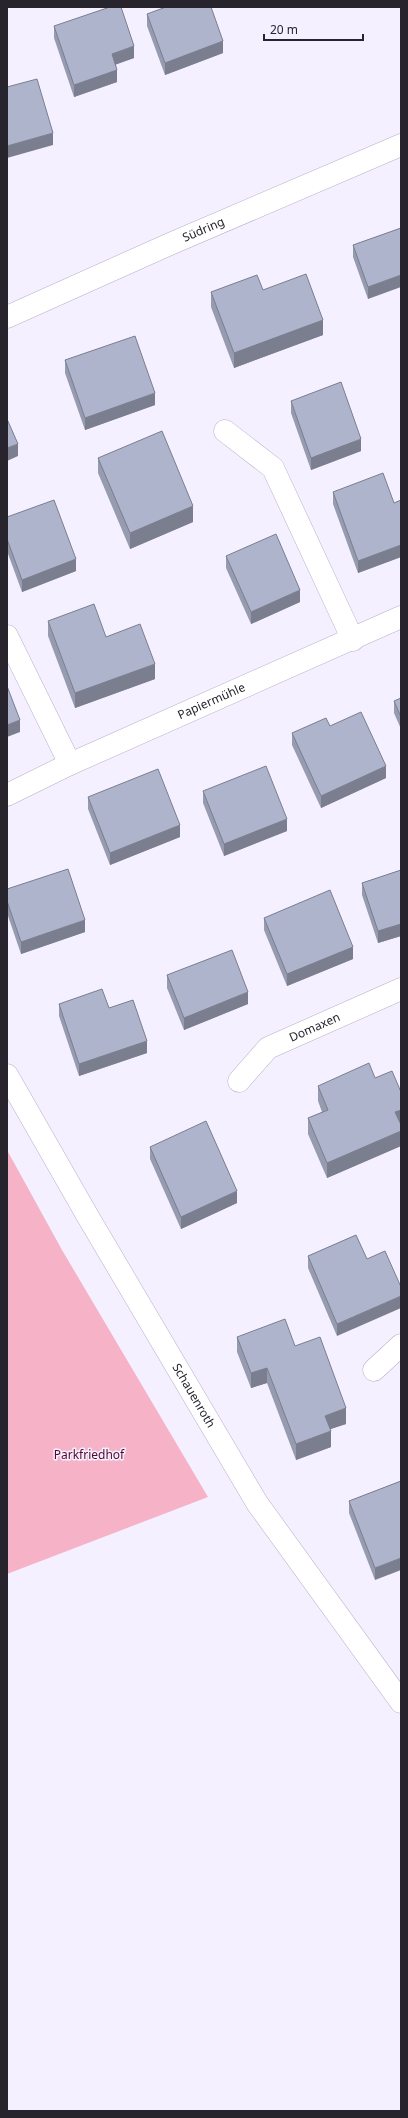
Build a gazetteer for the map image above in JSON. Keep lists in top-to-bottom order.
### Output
{
  "streets": {
    "street": [
      "Südring",
      "Papiermühle",
      "Domaxen",
      "Schauenroth"
    ]
  },
  "parks": ["Parkfriedhof"],
  "scale_bar": "20 m"
}
